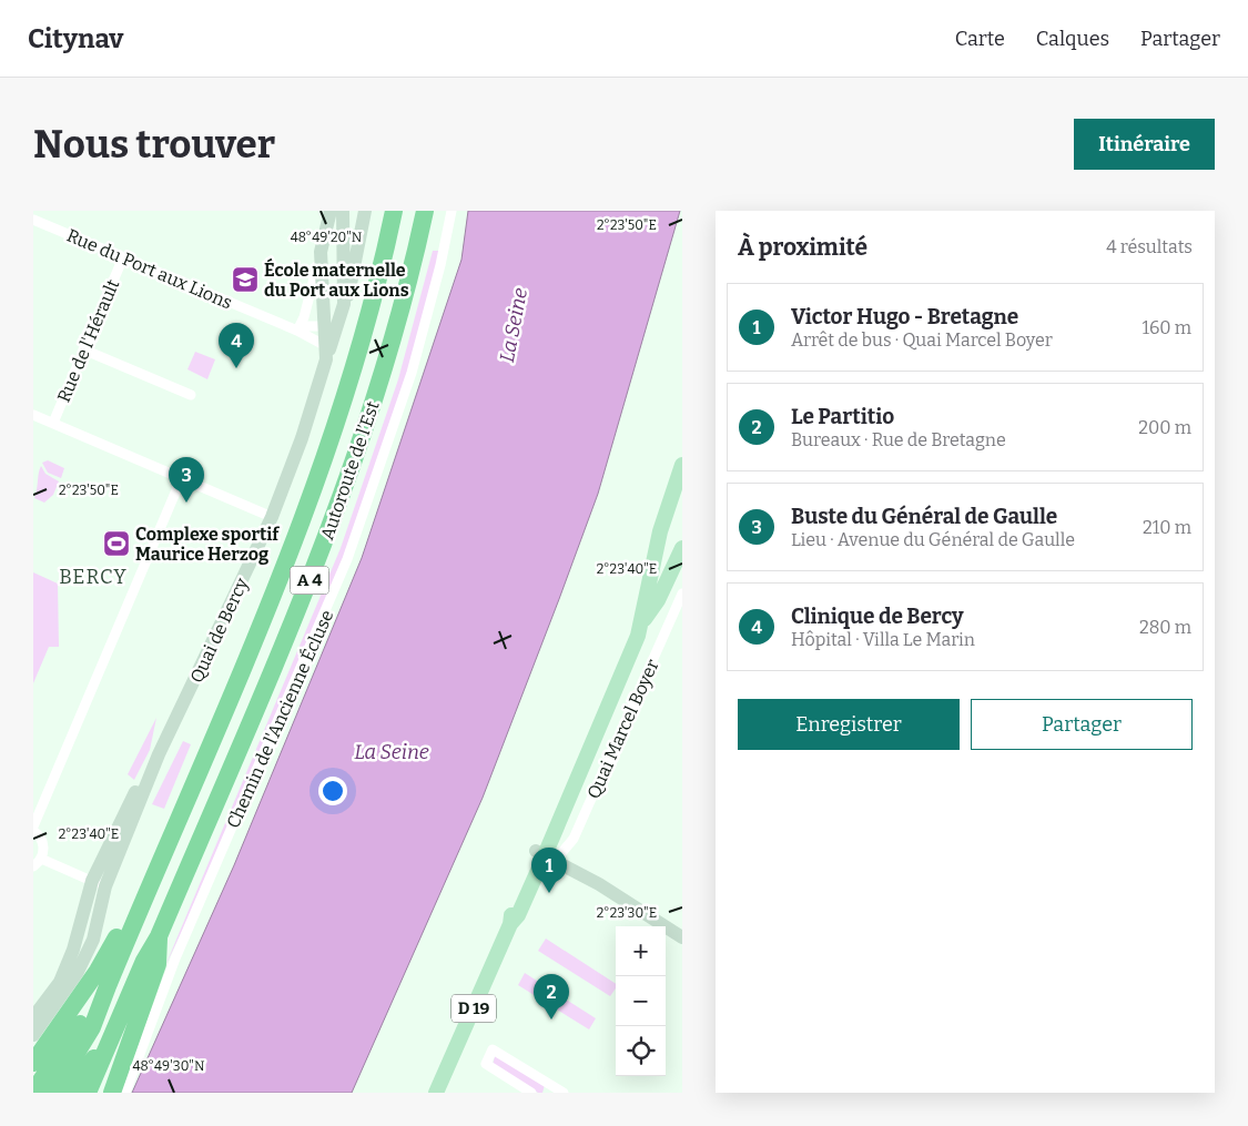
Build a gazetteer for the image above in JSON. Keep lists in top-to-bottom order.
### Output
{
  "streets": {
    "highway": ["Autoroute de l’Est", "A 4"],
    "main road": ["Quai de Bercy", "Quai Marcel Boyer", "D 19"],
    "street": ["Rue du Port aux Lions", "Rue de l'Hérault", "Chemin de l'Ancienne Écluse"]
  },
  "crossings": [
    ["Rue du Port aux Lions", "Rue de l'Hérault"],
    ["Rue du Port aux Lions", "Quai de Bercy"],
    ["Autoroute de l’Est", "A 4"]
  ],
  "districts": ["BERCY"],
  "water": ["La Seine"],
  "places": {
    "school or university": ["École maternelle du Port aux Lions"],
    "sports": ["Complexe sportif Maurice Herzog"]
  },
  "page": {
    "header": "Citynav",
    "nav": ["Carte", "Calques", "Partager"],
    "buttons": [
      "Itinéraire",
      ["Enregistrer", "Partager"]
    ],
    "title": "Nous trouver",
    "heading": ["À proximité", "4 résultats"],
    "list": [
      {
        "mark": "1",
        "name": "Victor Hugo - Bretagne",
        "note": "Arrêt de bus · Quai Marcel Boyer",
        "value": "160 m"
      },
      {
        "mark": "2",
        "name": "Le Partitio",
        "note": "Bureaux · Rue de Bretagne",
        "value": "200 m"
      },
      {
        "mark": "3",
        "name": "Buste du Général de Gaulle",
        "note": "Lieu · Avenue du Général de Gaulle",
        "value": "210 m"
      },
      {
        "mark": "4",
        "name": "Clinique de Bercy",
        "note": "Hôpital · Villa Le Marin",
        "value": "280 m"
      }
    ],
    "pins": [
      "4",
      "3",
      "1",
      "2"
    ],
    "map_buttons": ["+", "−"]
  },
  "coordinates": [
    "2°23'50\"E",
    "48°49'20\"N",
    "2°23'40\"E",
    "2°23'30\"E",
    "48°49'30\"N"
  ]
}
